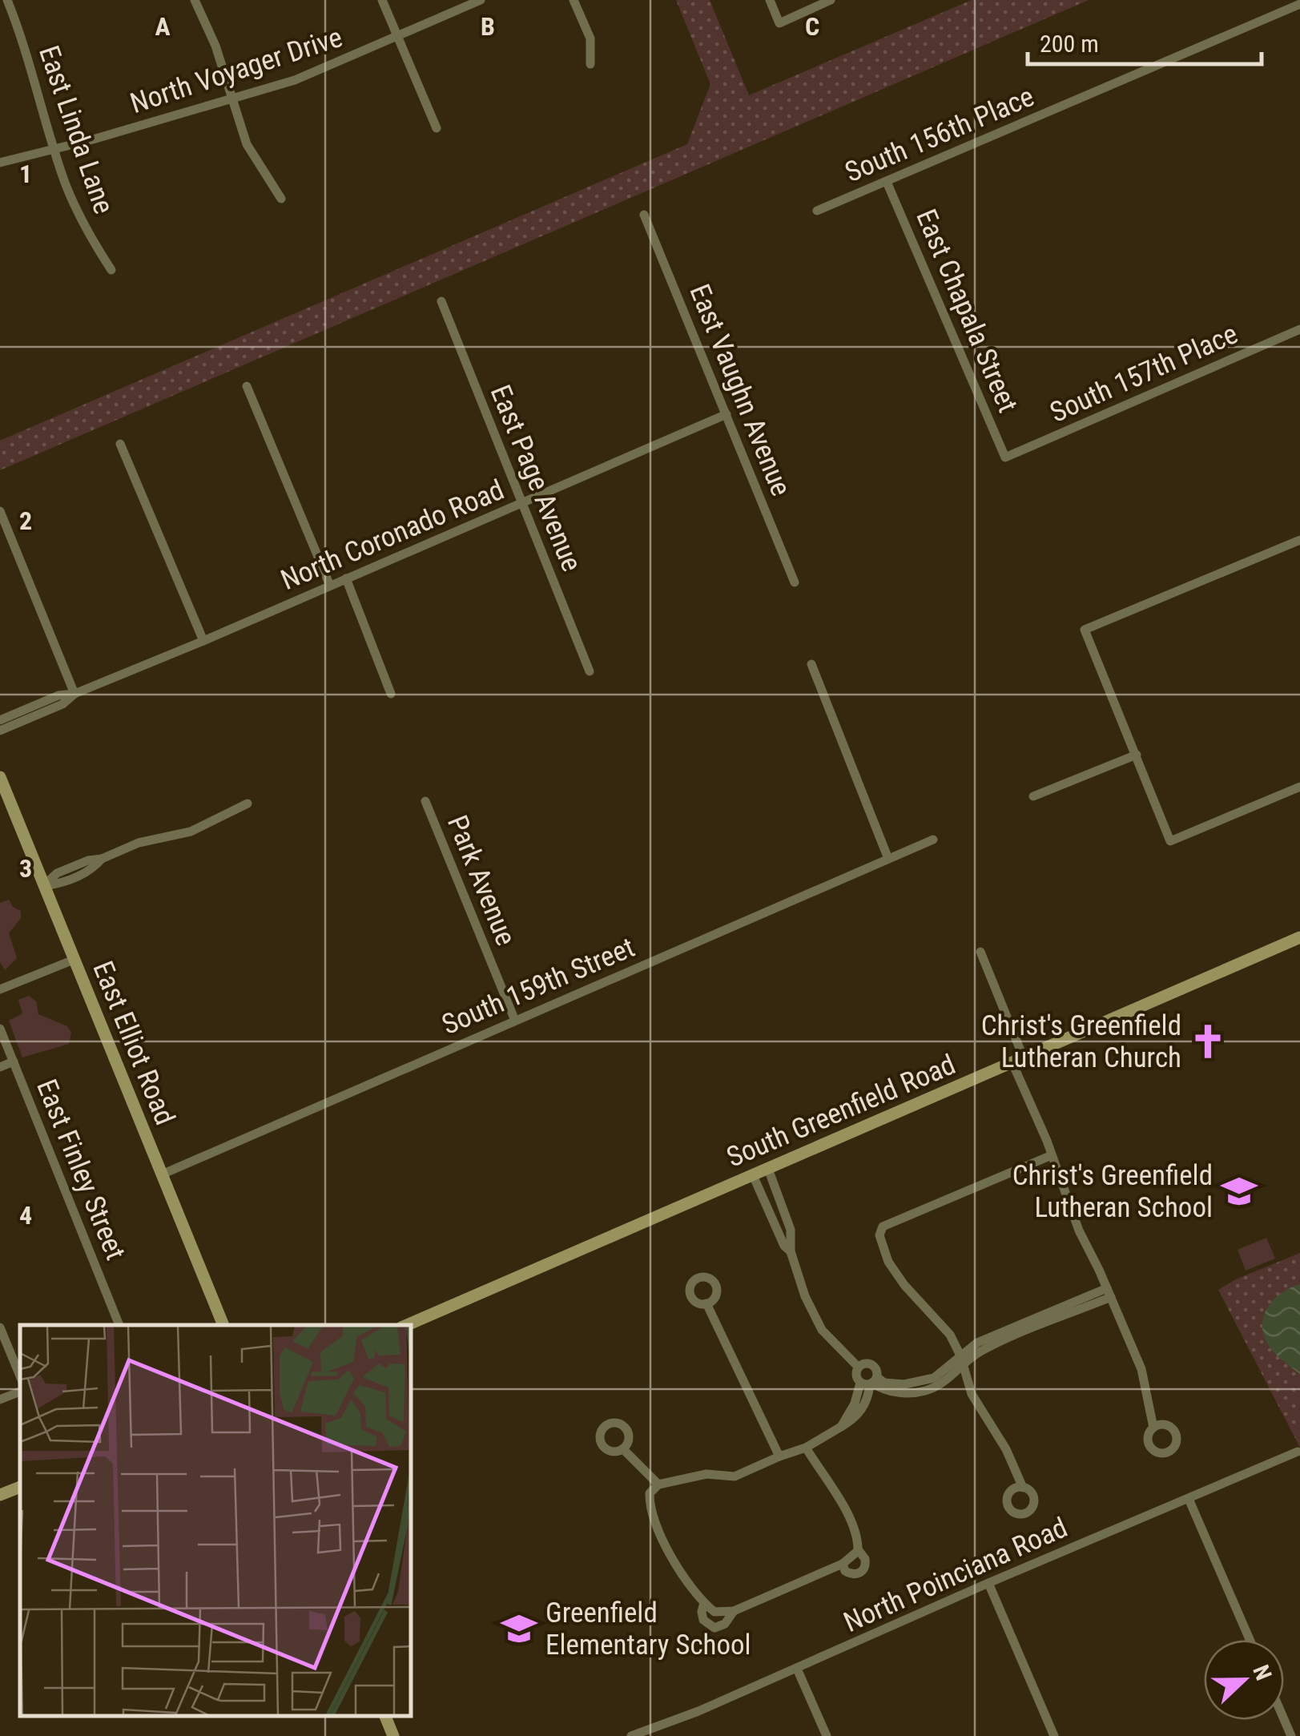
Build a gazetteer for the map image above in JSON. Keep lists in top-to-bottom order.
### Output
{
  "streets": {
    "main road": ["East Elliot Road", "South Greenfield Road"],
    "street": [
      "North Voyager Drive",
      "East Linda Lane",
      "South 156th Place",
      "East Chapala Street",
      "South 157th Place",
      "East Vaughn Avenue",
      "East Page Avenue",
      "North Coronado Road",
      "Park Avenue",
      "South 159th Street",
      "East Finley Street",
      "North Poinciana Road"
    ]
  },
  "crossings": [
    ["North Voyager Drive", "East Linda Lane"],
    ["South 156th Place", "East Chapala Street"],
    ["East Chapala Street", "South 157th Place"],
    ["East Vaughn Avenue", "North Coronado Road"],
    ["East Page Avenue", "North Coronado Road"],
    ["Park Avenue", "South 159th Street"],
    ["South 159th Street", "East Elliot Road"]
  ],
  "places": {
    "church": ["Christ's Greenfield Lutheran Church"],
    "school or university": ["Christ's Greenfield Lutheran School", "Greenfield Elementary School"]
  },
  "scale_bar": "200 m",
  "north": "right",
  "grid": {
    "columns": ["A", "B", "C"],
    "rows": [
      "1",
      "2",
      "3",
      "4"
    ]
  }
}
